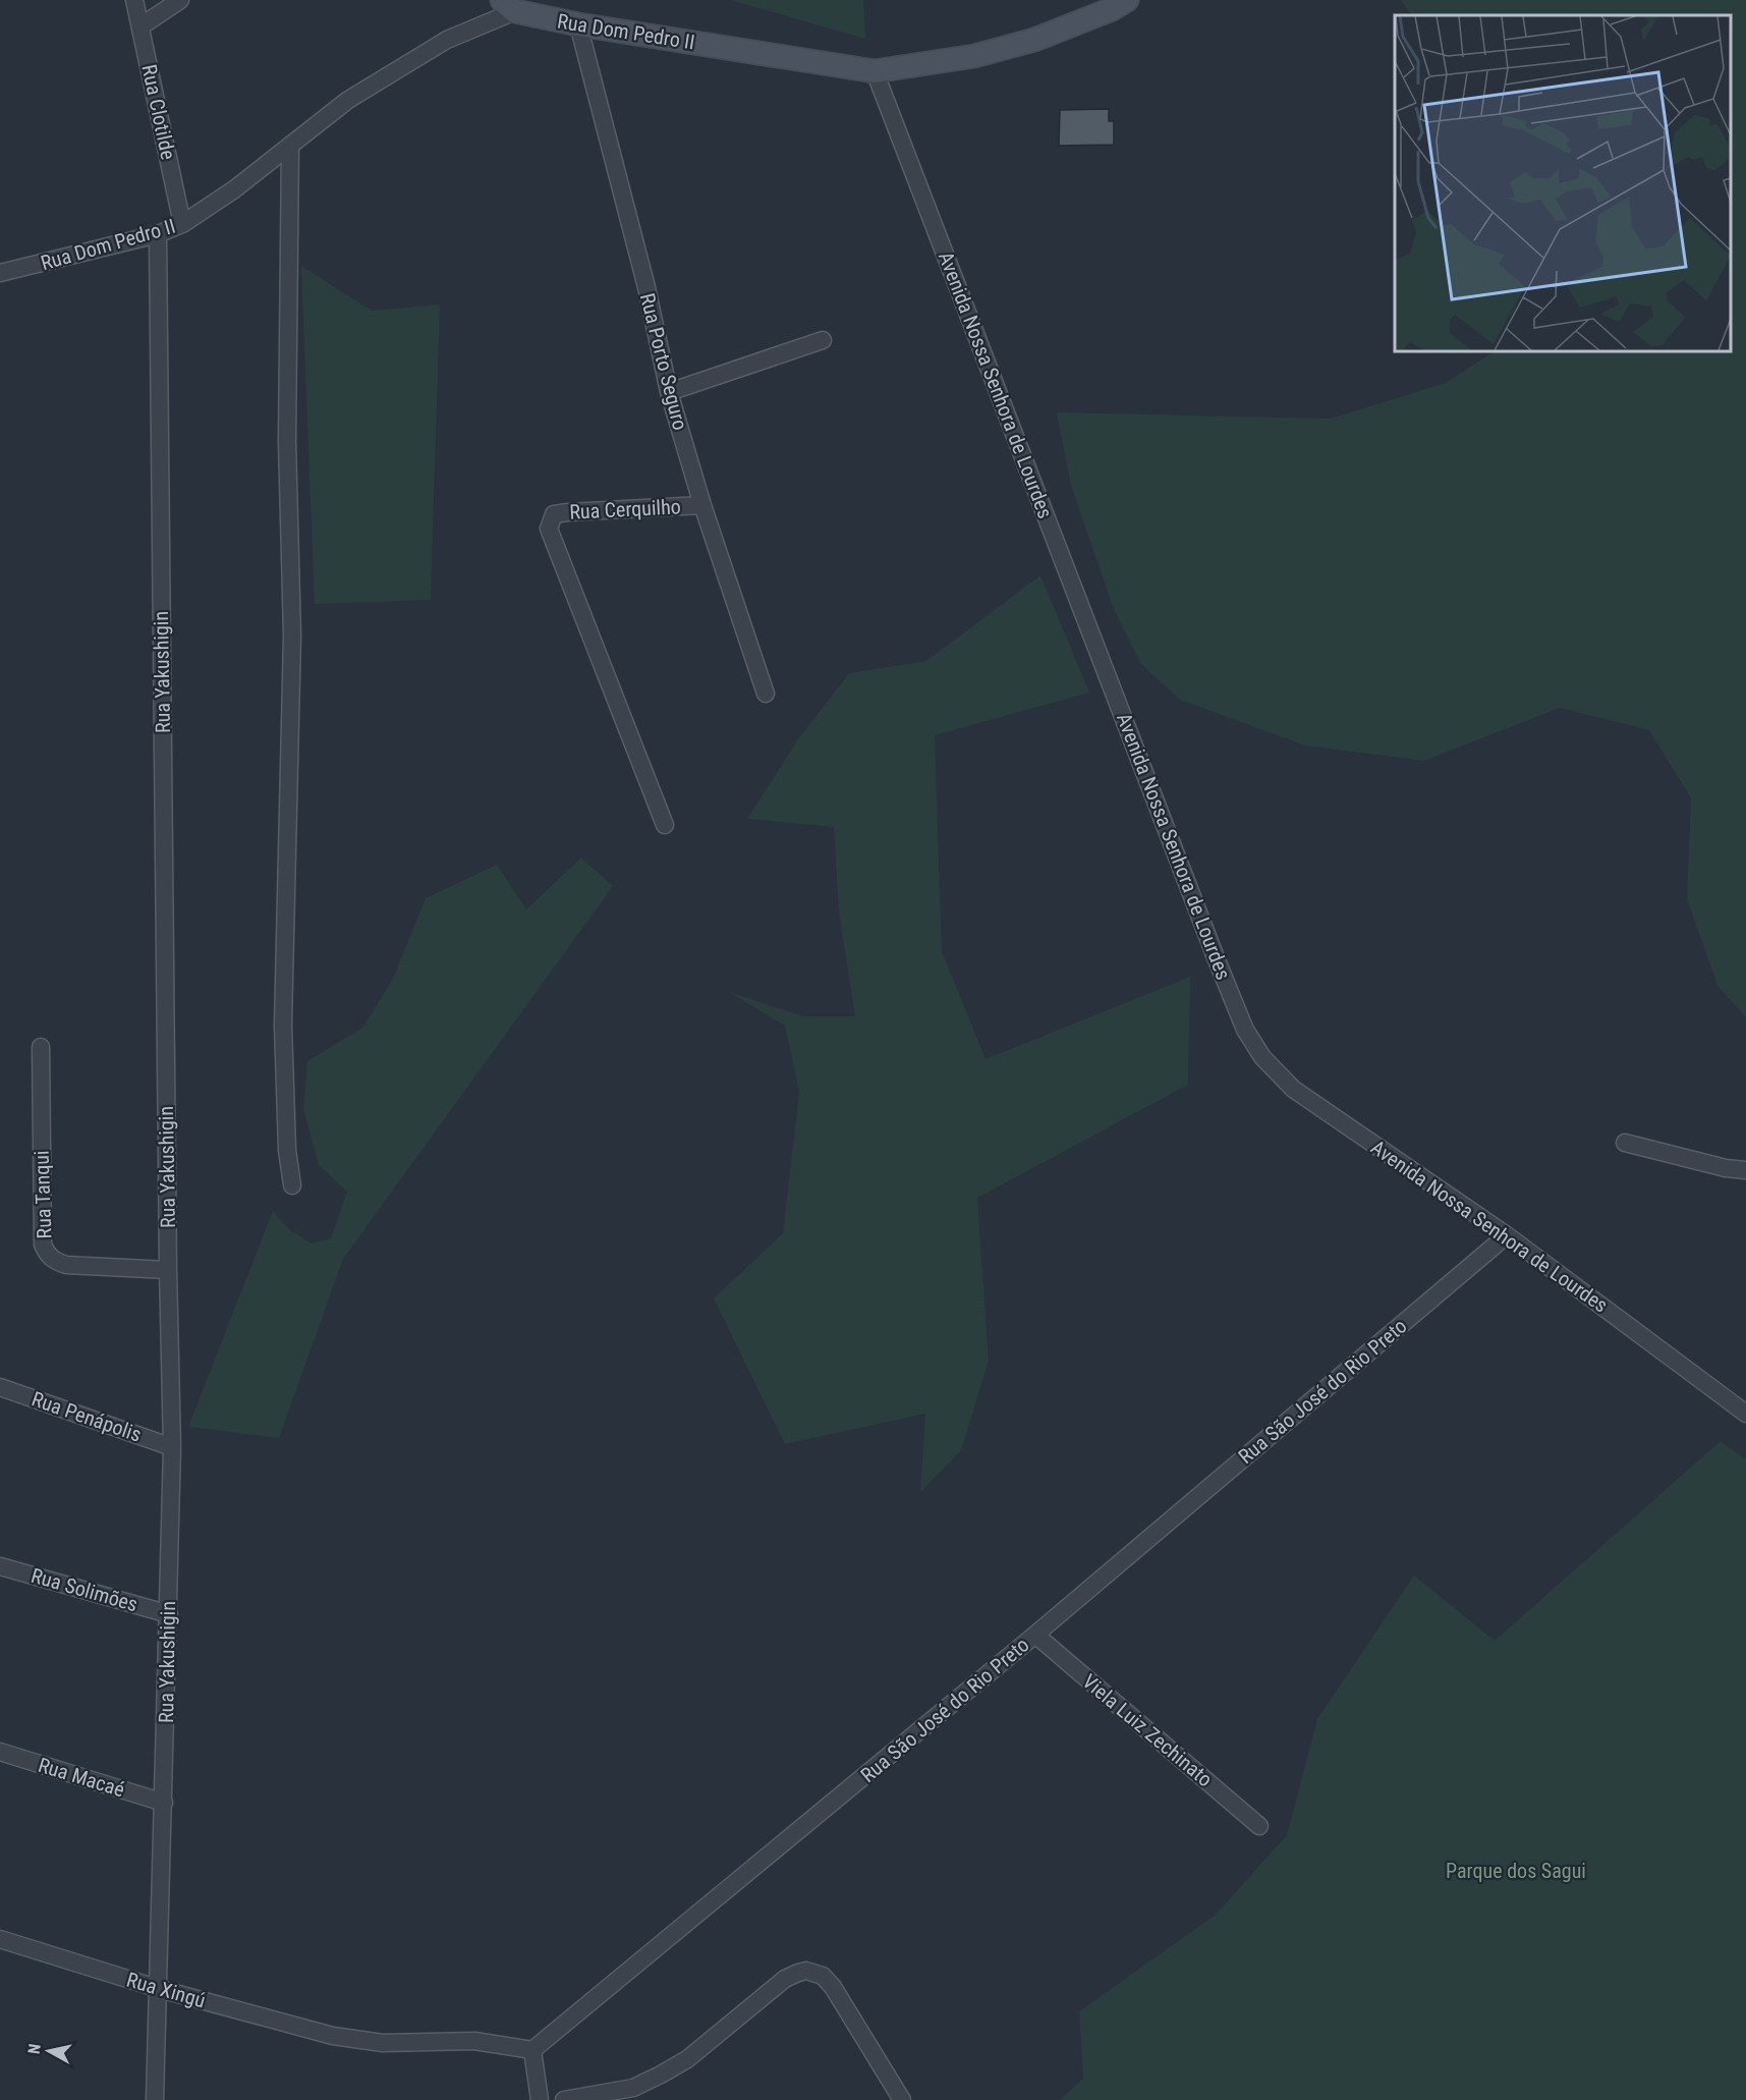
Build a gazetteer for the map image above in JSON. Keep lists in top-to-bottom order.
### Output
{
  "streets": {
    "street": [
      "Rua Dom Pedro II",
      "Rua Clotilde",
      "Rua Porto Seguro",
      "Avenida Nossa Senhora de Lourdes",
      "Rua Cerquilho",
      "Rua Yakushigin",
      "Rua Tanqui",
      "Rua São José do Rio Preto",
      "Rua Penápolis",
      "Rua Solimões",
      "Viela Luiz Zechinato",
      "Rua Macaé",
      "Rua Xingú"
    ]
  },
  "crossings": [
    ["Rua Dom Pedro II", "Rua Clotilde"],
    ["Rua Dom Pedro II", "Rua Porto Seguro"],
    ["Rua Dom Pedro II", "Avenida Nossa Senhora de Lourdes"],
    ["Rua Dom Pedro II", "Rua Yakushigin"],
    ["Rua Porto Seguro", "Rua Cerquilho"],
    ["Avenida Nossa Senhora de Lourdes", "Rua São José do Rio Preto"],
    ["Rua Yakushigin", "Rua Tanqui"],
    ["Rua Yakushigin", "Rua Penápolis"],
    ["Rua Yakushigin", "Rua Solimões"],
    ["Rua Yakushigin", "Rua Macaé"],
    ["Rua Yakushigin", "Rua Xingú"],
    ["Rua São José do Rio Preto", "Viela Luiz Zechinato"],
    ["Rua São José do Rio Preto", "Rua Xingú"]
  ],
  "parks": ["Parque dos Sagui"],
  "north": "left"
}
